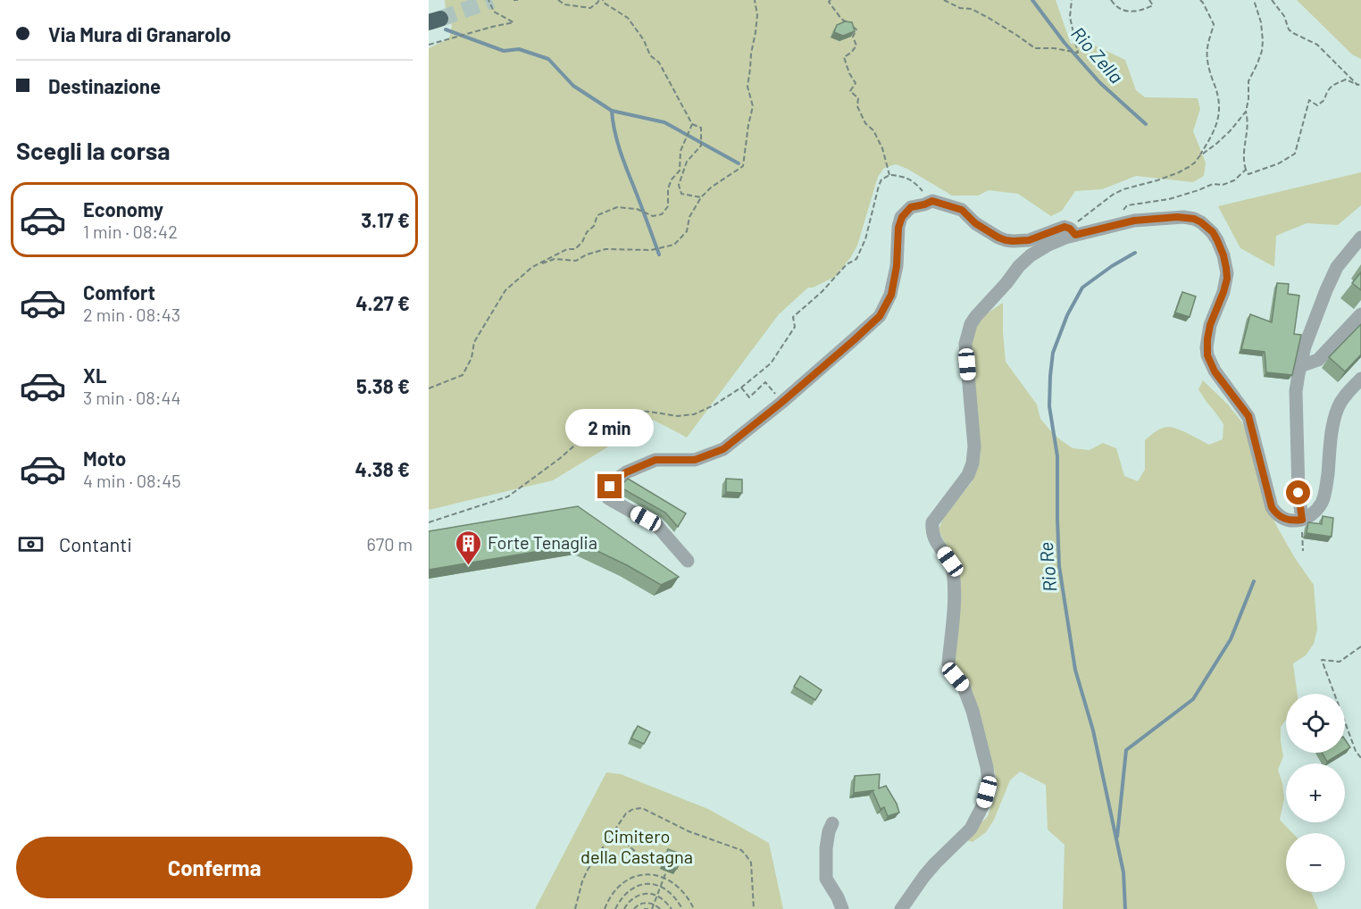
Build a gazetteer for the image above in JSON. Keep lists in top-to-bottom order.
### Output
{
  "water": ["Rio Zella", "Rio Re"],
  "parks": ["Cimitero della Castagna"],
  "places": {
    "building": ["Forte Tenaglia"]
  },
  "page": {
    "banner": ["Via Mura di Granarolo", "Destinazione"],
    "heading": "Scegli la corsa",
    "list": [
      {
        "name": "Economy",
        "note": "1 min · 08:42",
        "value": "3.17 €"
      },
      {
        "name": "Comfort",
        "note": "2 min · 08:43",
        "value": "4.27 €"
      },
      {
        "name": "XL",
        "note": "3 min · 08:44",
        "value": "5.38 €"
      },
      {
        "name": "Moto",
        "note": "4 min · 08:45",
        "value": "4.38 €"
      }
    ],
    "bubble": "2 min",
    "pay": ["Contanti", "670 m"],
    "map_buttons": ["+", "−"],
    "buttons": "Conferma"
  }
}
